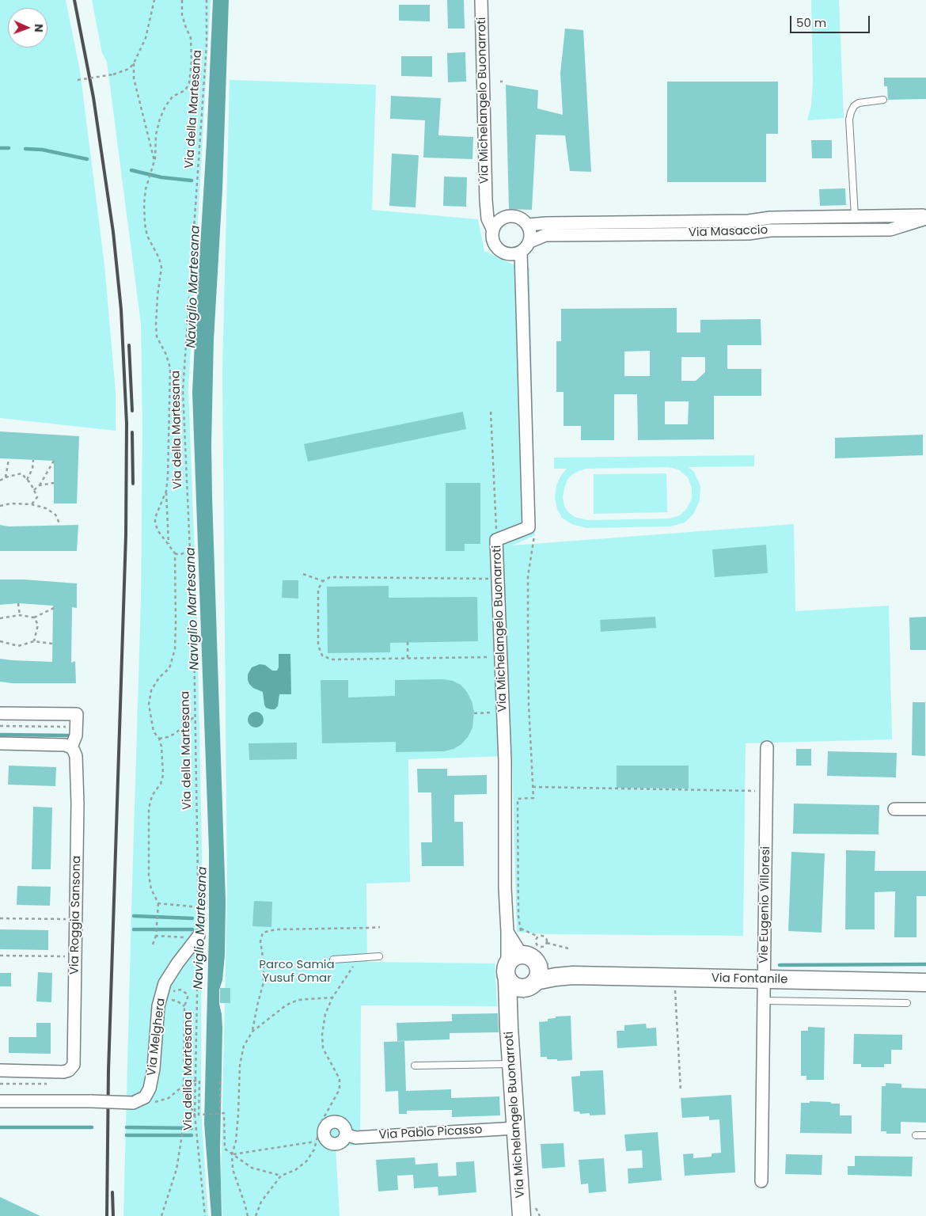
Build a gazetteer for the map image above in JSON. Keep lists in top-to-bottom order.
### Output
{
  "streets": {
    "street": [
      "Via Michelangelo Buonarroti",
      "Via Masaccio",
      "Vie Eugenio Villoresi",
      "Via Roggia Sansona",
      "Via Fontanile",
      "Via Melghera",
      "Via Pablo Picasso"
    ],
    "path": ["Via della Martesana"]
  },
  "crossings": [
    ["Via Michelangelo Buonarroti", "Via Masaccio"],
    ["Via Michelangelo Buonarroti", "Via Fontanile"],
    ["Via Michelangelo Buonarroti", "Via Pablo Picasso"],
    ["Via della Martesana", "Via Melghera"],
    ["Vie Eugenio Villoresi", "Via Fontanile"]
  ],
  "water": ["Naviglio Martesana"],
  "parks": ["Parco Samia Yusuf Omar"],
  "scale_bar": "50 m",
  "north": "right"
}
